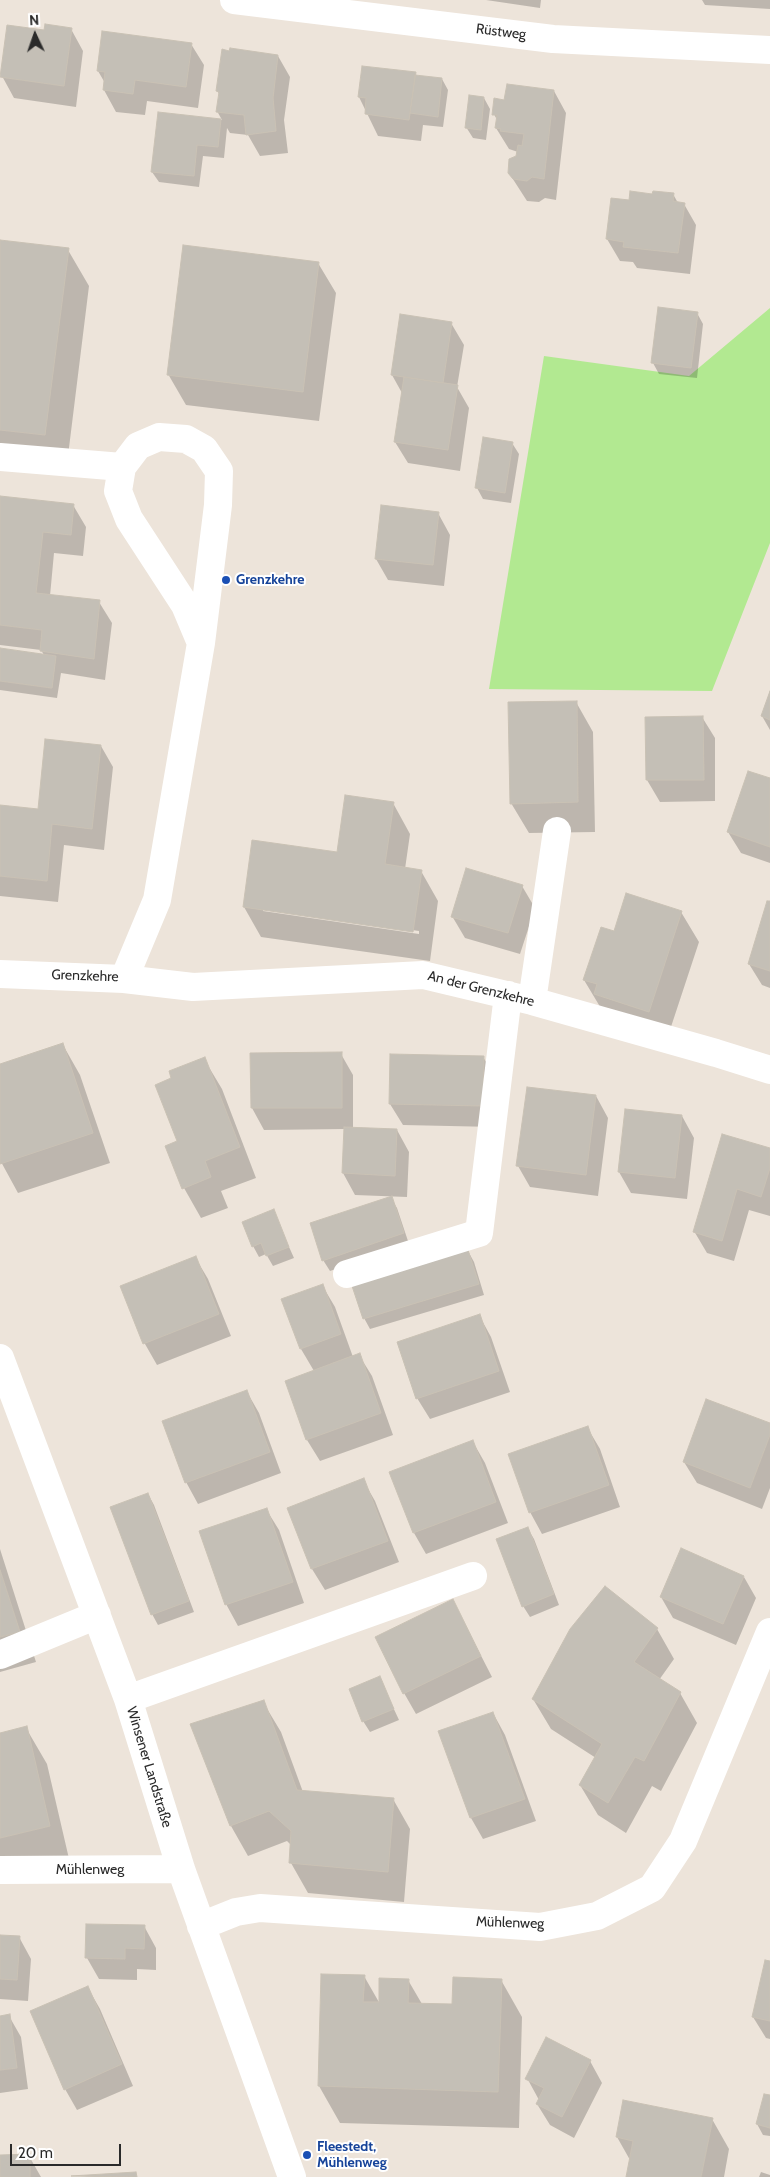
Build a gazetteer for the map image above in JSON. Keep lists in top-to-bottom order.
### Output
{
  "streets": {
    "street": [
      "Rüstweg",
      "Grenzkehre",
      "An der Grenzkehre",
      "Winsener Landstraße",
      "Mühlenweg"
    ]
  },
  "crossings": [
    ["Grenzkehre", "An der Grenzkehre"],
    ["Winsener Landstraße", "Mühlenweg"]
  ],
  "places": ["Grenzkehre", "Fleestedt, Mühlenweg"],
  "scale_bar": "20 m",
  "north": "top"
}
